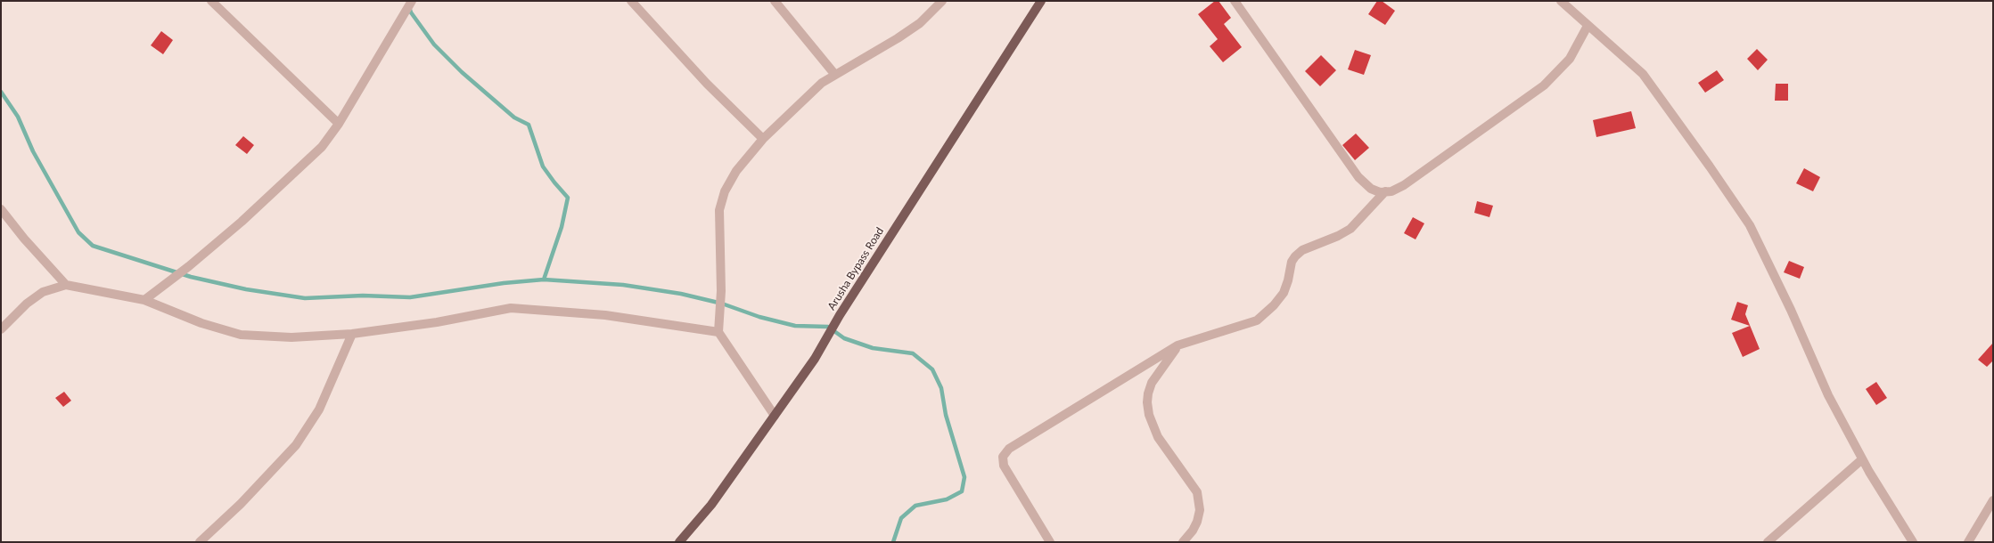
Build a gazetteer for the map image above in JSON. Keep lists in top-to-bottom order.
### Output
{
  "streets": {
    "main road": ["Arusha Bypass Road"]
  }
}
